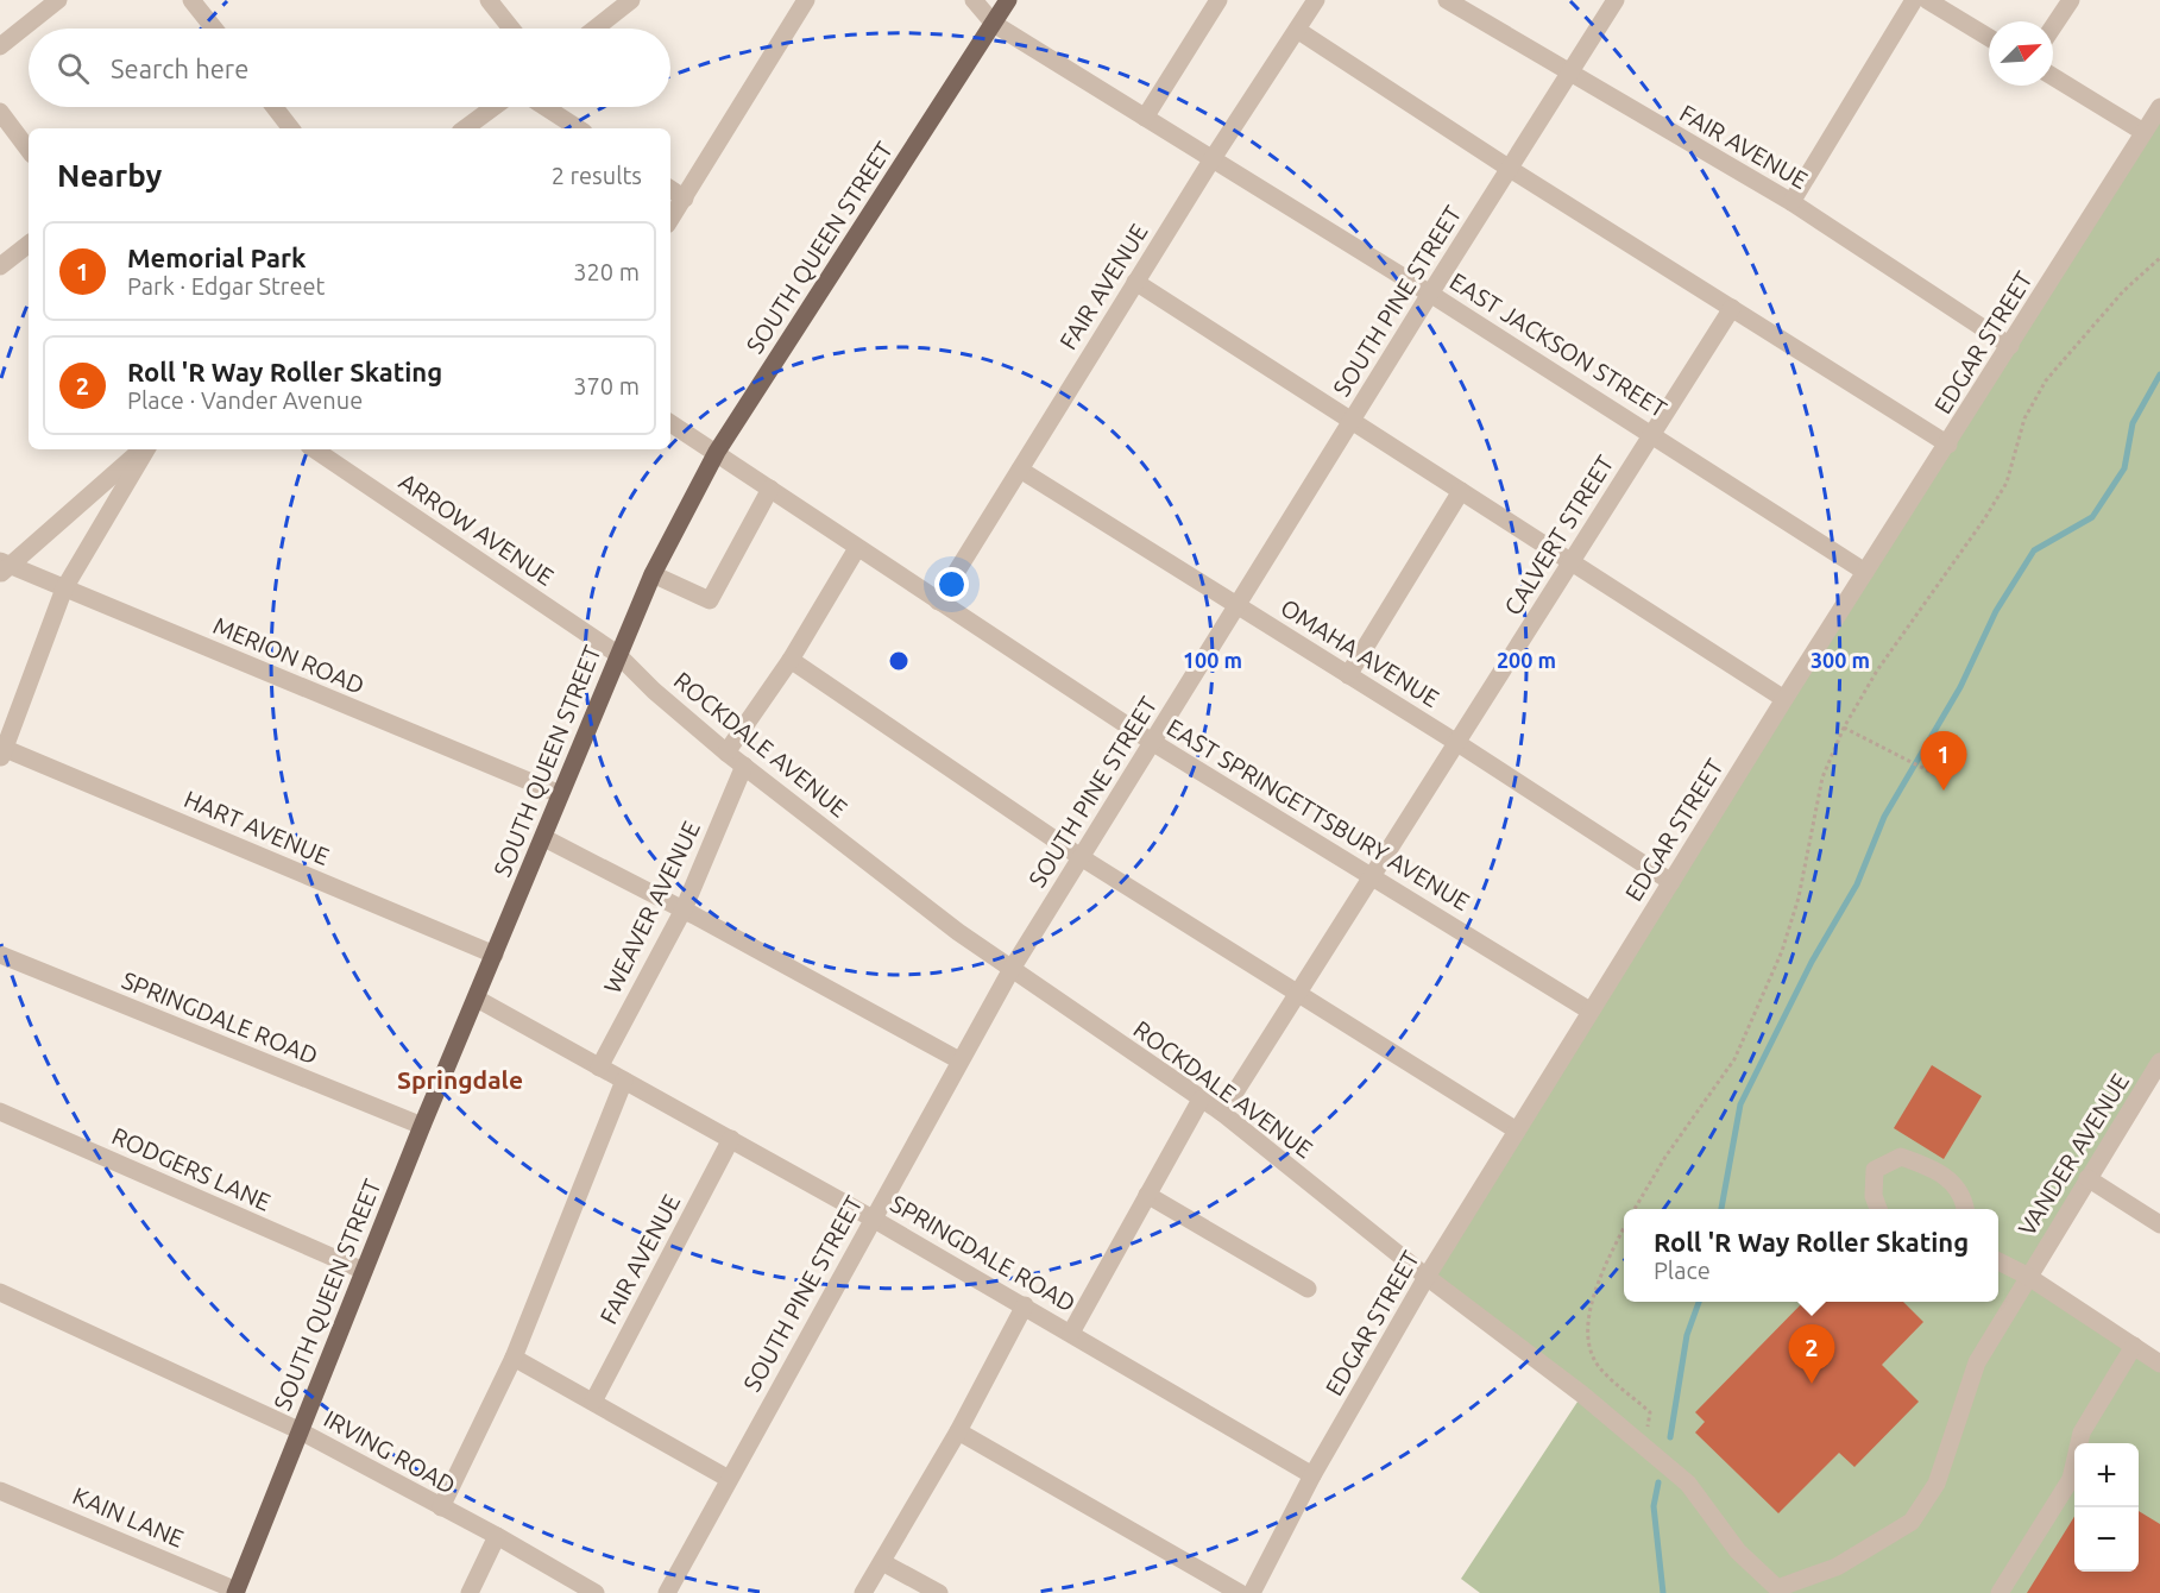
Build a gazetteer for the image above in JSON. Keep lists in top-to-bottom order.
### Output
{
  "streets": {
    "main road": ["SOUTH QUEEN STREET"],
    "street": [
      "FAIR AVENUE",
      "SOUTH PINE STREET",
      "EDGAR STREET",
      "EAST JACKSON STREET",
      "ARROW AVENUE",
      "CALVERT STREET",
      "OMAHA AVENUE",
      "MERION ROAD",
      "ROCKDALE AVENUE",
      "EAST SPRINGETTSBURY AVENUE",
      "HART AVENUE",
      "WEAVER AVENUE",
      "SPRINGDALE ROAD",
      "VANDER AVENUE",
      "RODGERS LANE",
      "IRVING ROAD",
      "KAIN LANE"
    ]
  },
  "crossings": [
    ["FAIR AVENUE", "SOUTH PINE STREET"],
    ["FAIR AVENUE", "EDGAR STREET"],
    ["FAIR AVENUE", "EAST JACKSON STREET"],
    ["FAIR AVENUE", "OMAHA AVENUE"],
    ["FAIR AVENUE", "EAST SPRINGETTSBURY AVENUE"],
    ["FAIR AVENUE", "SPRINGDALE ROAD"],
    ["SOUTH QUEEN STREET", "EAST JACKSON STREET"],
    ["SOUTH QUEEN STREET", "ARROW AVENUE"],
    ["SOUTH QUEEN STREET", "MERION ROAD"],
    ["SOUTH QUEEN STREET", "ROCKDALE AVENUE"],
    ["SOUTH QUEEN STREET", "EAST SPRINGETTSBURY AVENUE"],
    ["SOUTH QUEEN STREET", "HART AVENUE"],
    ["SOUTH QUEEN STREET", "SPRINGDALE ROAD"],
    ["SOUTH QUEEN STREET", "RODGERS LANE"],
    ["SOUTH QUEEN STREET", "IRVING ROAD"],
    ["SOUTH QUEEN STREET", "KAIN LANE"],
    ["SOUTH PINE STREET", "EAST JACKSON STREET"],
    ["SOUTH PINE STREET", "OMAHA AVENUE"],
    ["SOUTH PINE STREET", "ROCKDALE AVENUE"],
    ["SOUTH PINE STREET", "EAST SPRINGETTSBURY AVENUE"],
    ["SOUTH PINE STREET", "SPRINGDALE ROAD"],
    ["EDGAR STREET", "EAST JACKSON STREET"],
    ["EDGAR STREET", "OMAHA AVENUE"],
    ["EDGAR STREET", "ROCKDALE AVENUE"],
    ["EDGAR STREET", "EAST SPRINGETTSBURY AVENUE"],
    ["EDGAR STREET", "SPRINGDALE ROAD"],
    ["EAST JACKSON STREET", "CALVERT STREET"],
    ["ARROW AVENUE", "ROCKDALE AVENUE"],
    ["CALVERT STREET", "OMAHA AVENUE"],
    ["CALVERT STREET", "ROCKDALE AVENUE"],
    ["CALVERT STREET", "EAST SPRINGETTSBURY AVENUE"],
    ["ROCKDALE AVENUE", "WEAVER AVENUE"],
    ["ROCKDALE AVENUE", "VANDER AVENUE"],
    ["WEAVER AVENUE", "SPRINGDALE ROAD"]
  ],
  "districts": ["Springdale"],
  "north": "top right",
  "page": {
    "search": "Search here",
    "heading": ["Nearby", "2 results"],
    "list": [
      {
        "mark": "1",
        "name": "Memorial Park",
        "note": "Park · Edgar Street",
        "value": "320 m"
      },
      {
        "mark": "2",
        "name": "Roll 'R Way Roller Skating",
        "note": "Place · Vander Avenue",
        "value": "370 m"
      }
    ],
    "pins": ["1", "2"],
    "popup": ["Roll 'R Way Roller Skating", "Place"],
    "map_buttons": ["+", "−"]
  },
  "rings": ["100 m", "200 m", "300 m"]
}
